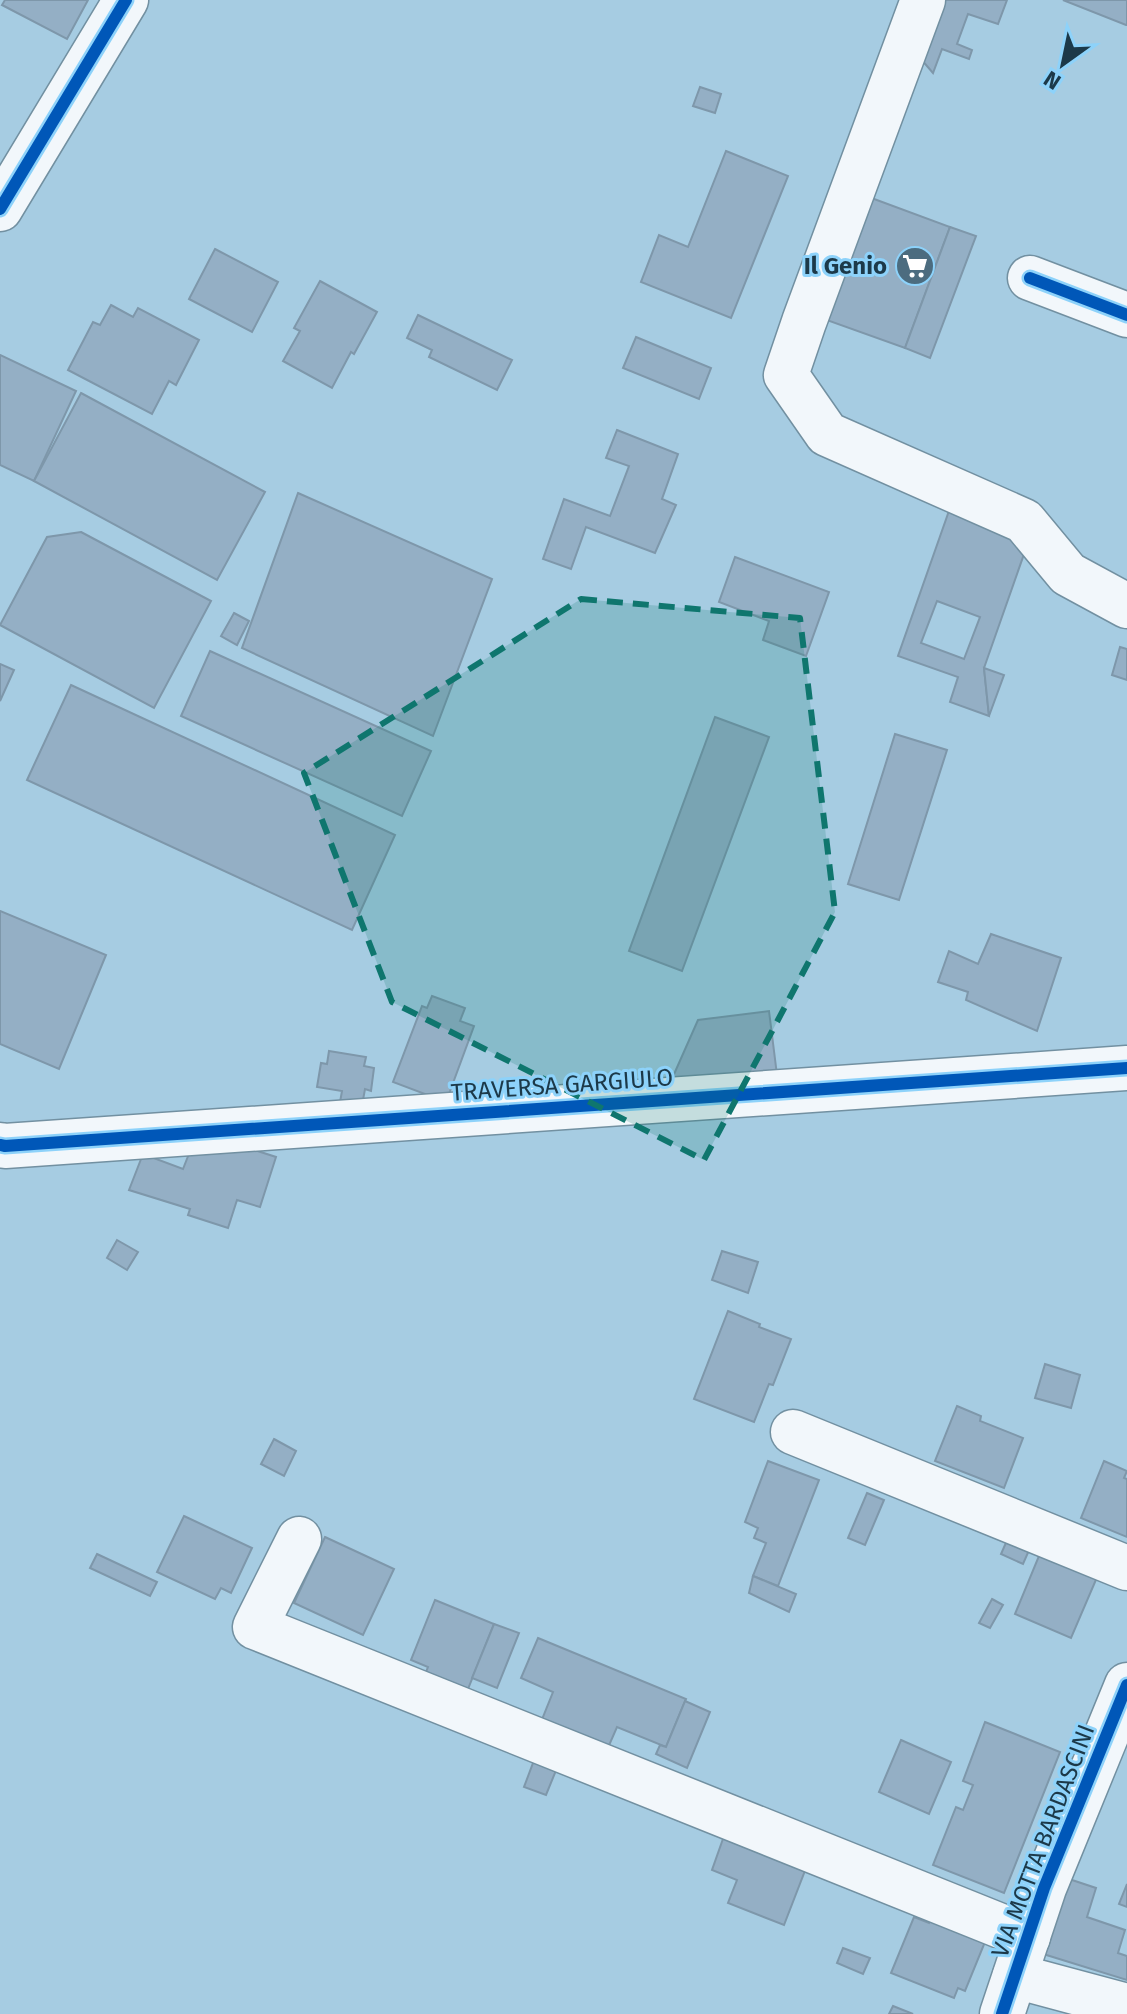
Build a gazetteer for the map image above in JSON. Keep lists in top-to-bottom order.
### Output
{
  "streets": {
    "street": ["TRAVERSA GARGIULO", "VIA MOTTA BARDASCINI"]
  },
  "places": {
    "supermarket": ["Il Genio"]
  },
  "north": "bottom left"
}
